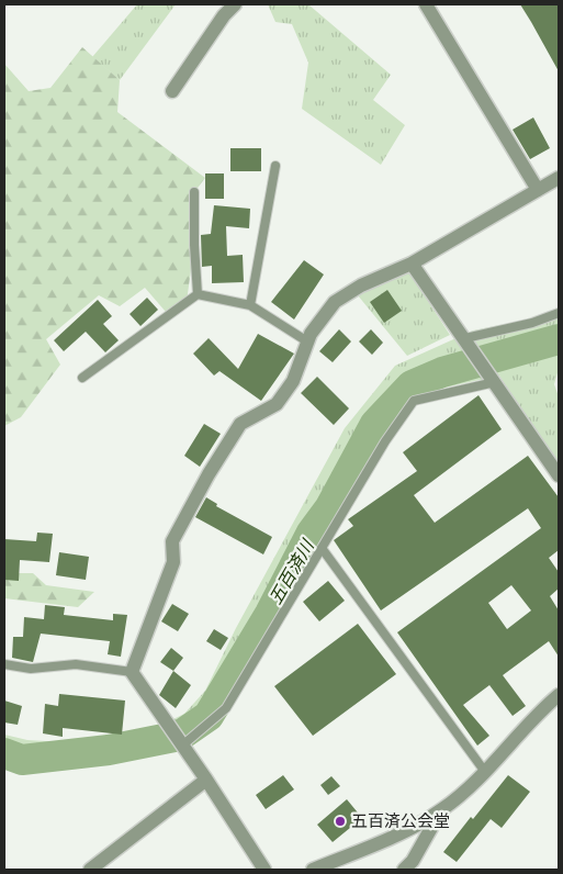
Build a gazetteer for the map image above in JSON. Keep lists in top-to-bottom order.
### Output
{
  "water": ["五百済川"],
  "places": ["五百済公会堂"]
}
